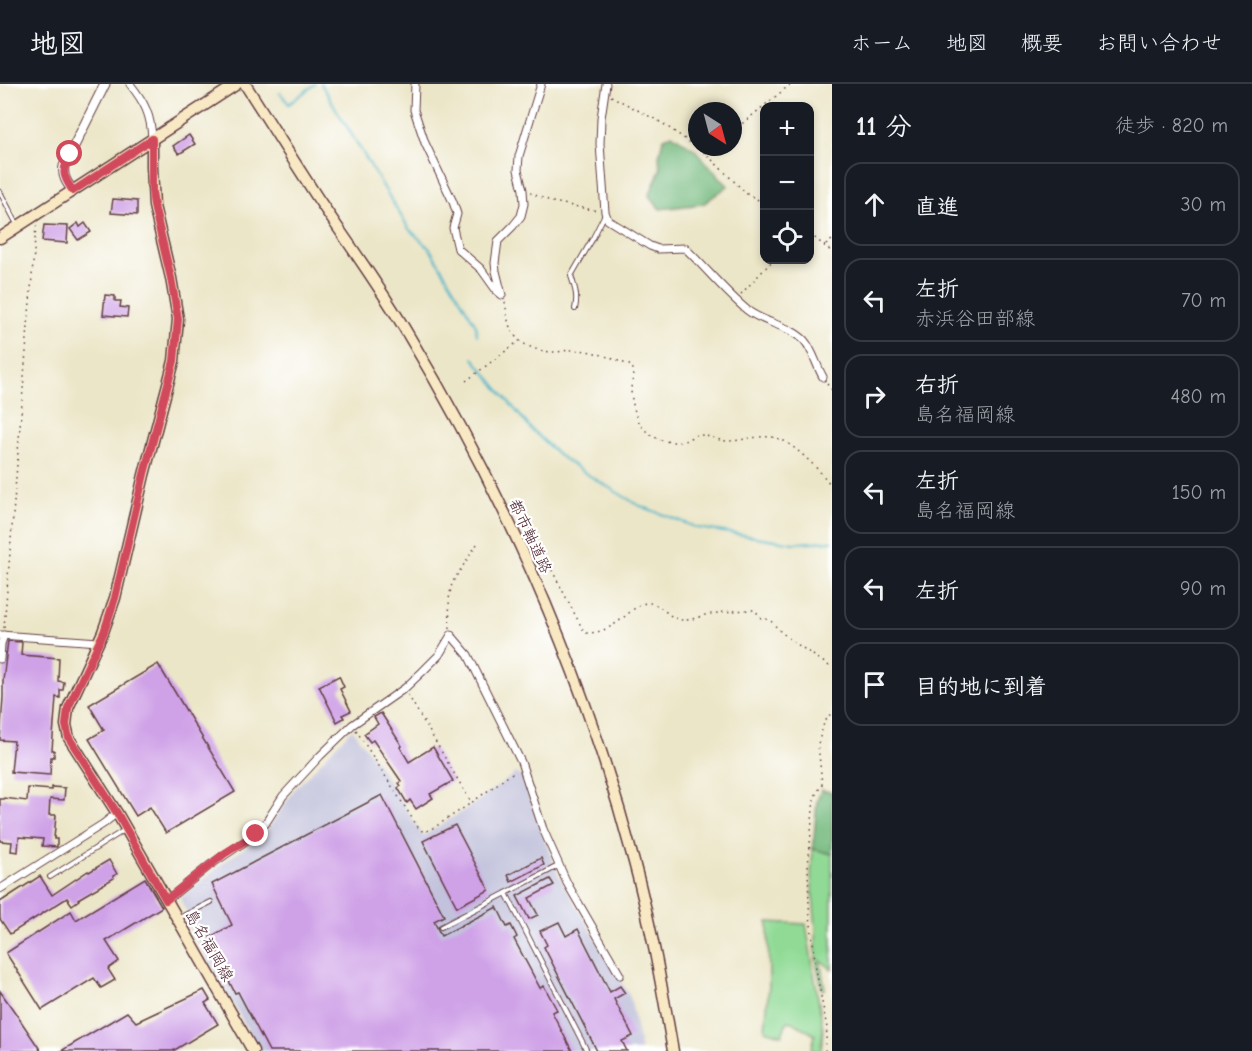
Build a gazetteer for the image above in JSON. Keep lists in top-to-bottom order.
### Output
{
  "streets": {
    "main road": ["都市軸道路", "島名福岡線"]
  },
  "north": "bottom right",
  "page": {
    "header": "地図",
    "nav": [
      "ホーム",
      "地図",
      "概要",
      "お問い合わせ"
    ],
    "heading": ["11 分", "徒歩 · 820 m"],
    "map_buttons": ["+", "−"],
    "list": [
      ["直進", "30 m"],
      ["左折", "赤浜谷田部線", "70 m"],
      ["右折", "島名福岡線", "480 m"],
      ["左折", "島名福岡線", "150 m"],
      ["左折", "90 m"],
      "目的地に到着"
    ]
  }
}
